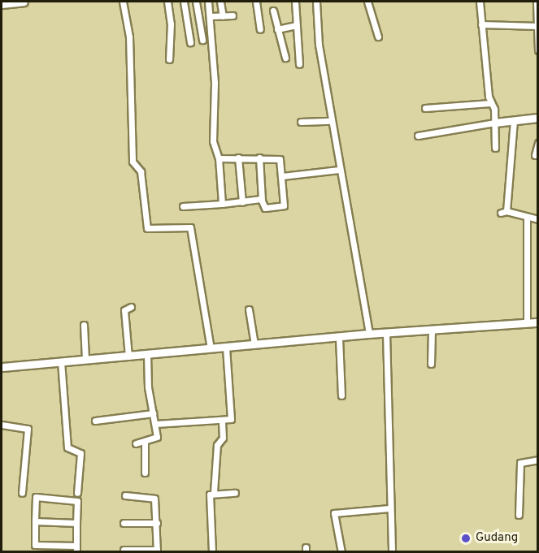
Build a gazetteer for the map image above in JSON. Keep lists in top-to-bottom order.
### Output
{
  "places": ["Gudang"]
}
